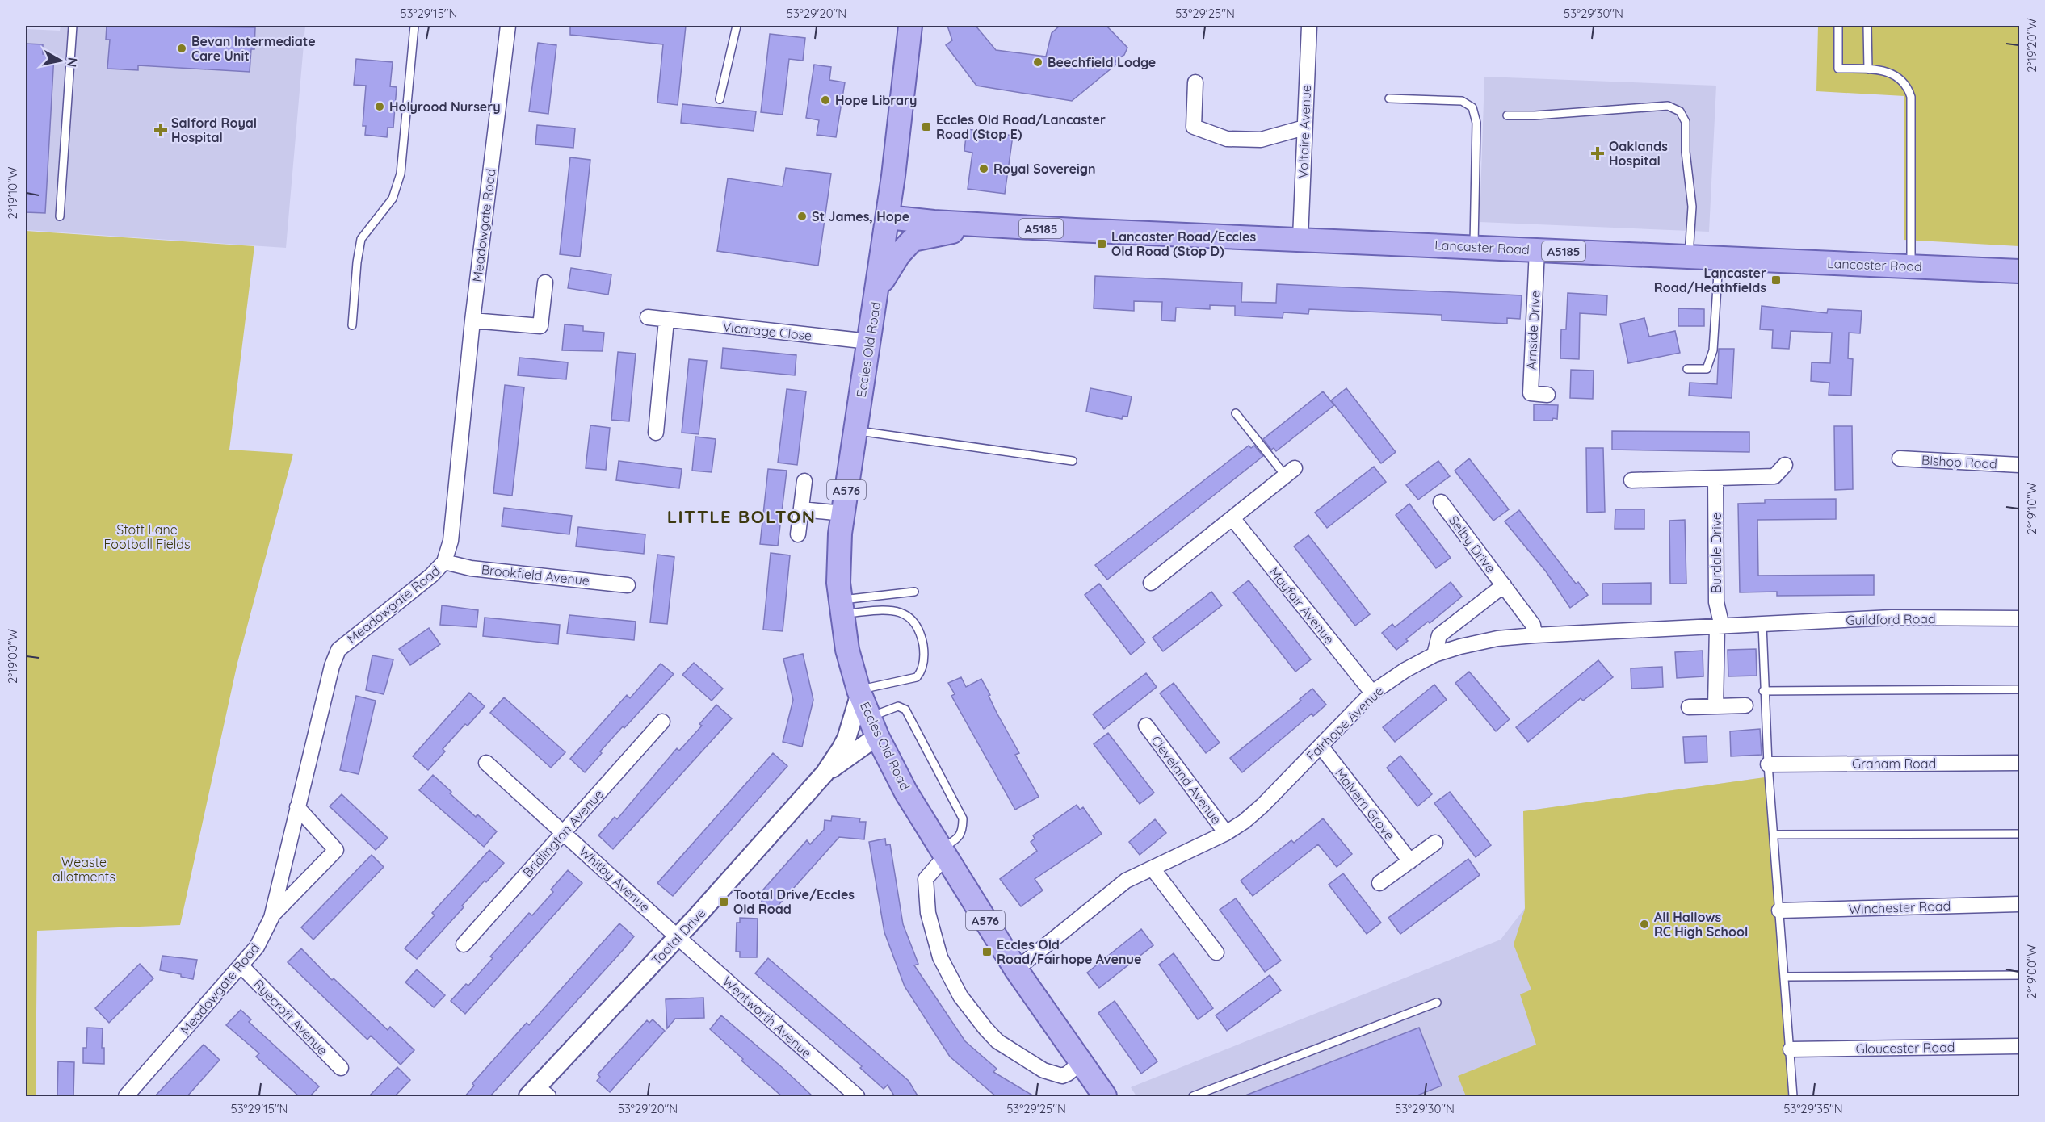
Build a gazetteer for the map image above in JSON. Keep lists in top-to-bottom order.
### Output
{
  "streets": {
    "main road": [
      "A5185",
      "Lancaster Road",
      "Eccles Old Road",
      "A576"
    ],
    "street": [
      "Voltaire Avenue",
      "Meadowgate Road",
      "Arnside Drive",
      "Vicarage Close",
      "Bishop Road",
      "Selby Drive",
      "Burdale Drive",
      "Brookfield Avenue",
      "Mayfair Avenue",
      "Guildford Road",
      "Fairhope Avenue",
      "Graham Road",
      "Cleveland Avenue",
      "Malvern Grove",
      "Bridlington Avenue",
      "Whitby Avenue",
      "Winchester Road",
      "Tootal Drive",
      "Ryecroft Avenue",
      "Wentworth Avenue",
      "Gloucester Road"
    ]
  },
  "crossings": [
    ["Voltaire Avenue", "Lancaster Road"],
    ["Meadowgate Road", "Brookfield Avenue"],
    ["Meadowgate Road", "Ryecroft Avenue"],
    ["Lancaster Road", "Arnside Drive"],
    ["Lancaster Road", "Eccles Old Road"],
    ["Vicarage Close", "Eccles Old Road"],
    ["Eccles Old Road", "Fairhope Avenue"],
    ["Eccles Old Road", "Tootal Drive"],
    ["Selby Drive", "Fairhope Avenue"],
    ["Burdale Drive", "Fairhope Avenue"],
    ["Mayfair Avenue", "Fairhope Avenue"],
    ["Guildford Road", "Fairhope Avenue"],
    ["Fairhope Avenue", "Cleveland Avenue"],
    ["Fairhope Avenue", "Malvern Grove"],
    ["Bridlington Avenue", "Whitby Avenue"],
    ["Whitby Avenue", "Tootal Drive"],
    ["Whitby Avenue", "Wentworth Avenue"],
    ["Tootal Drive", "Wentworth Avenue"]
  ],
  "districts": ["LITTLE BOLTON"],
  "parks": ["Stott Lane Football Fields", "Weaste allotments"],
  "places": {
    "other": [
      "Bevan Intermediate Care Unit",
      "Beechfield Lodge",
      "Hope Library",
      "Holyrood Nursery",
      "Royal Sovereign",
      "St James, Hope",
      "All Hallows RC High School"
    ],
    "transit": [
      "Eccles Old Road/Lancaster Road (Stop E)",
      "Lancaster Road/Eccles Old Road (Stop D)",
      "Lancaster Road/Heathfields",
      "Tootal Drive/Eccles Old Road",
      "Eccles Old Road/Fairhope Avenue"
    ],
    "health": ["Salford Royal Hospital", "Oaklands Hospital"]
  },
  "north": "right",
  "coordinates": [
    "53°29'15\"N",
    "53°29'20\"N",
    "53°29'25\"N",
    "53°29'30\"N",
    "2°19'20\"W",
    "2°19'10\"W",
    "2°19'00\"W",
    "53°29'35\"N"
  ]
}
